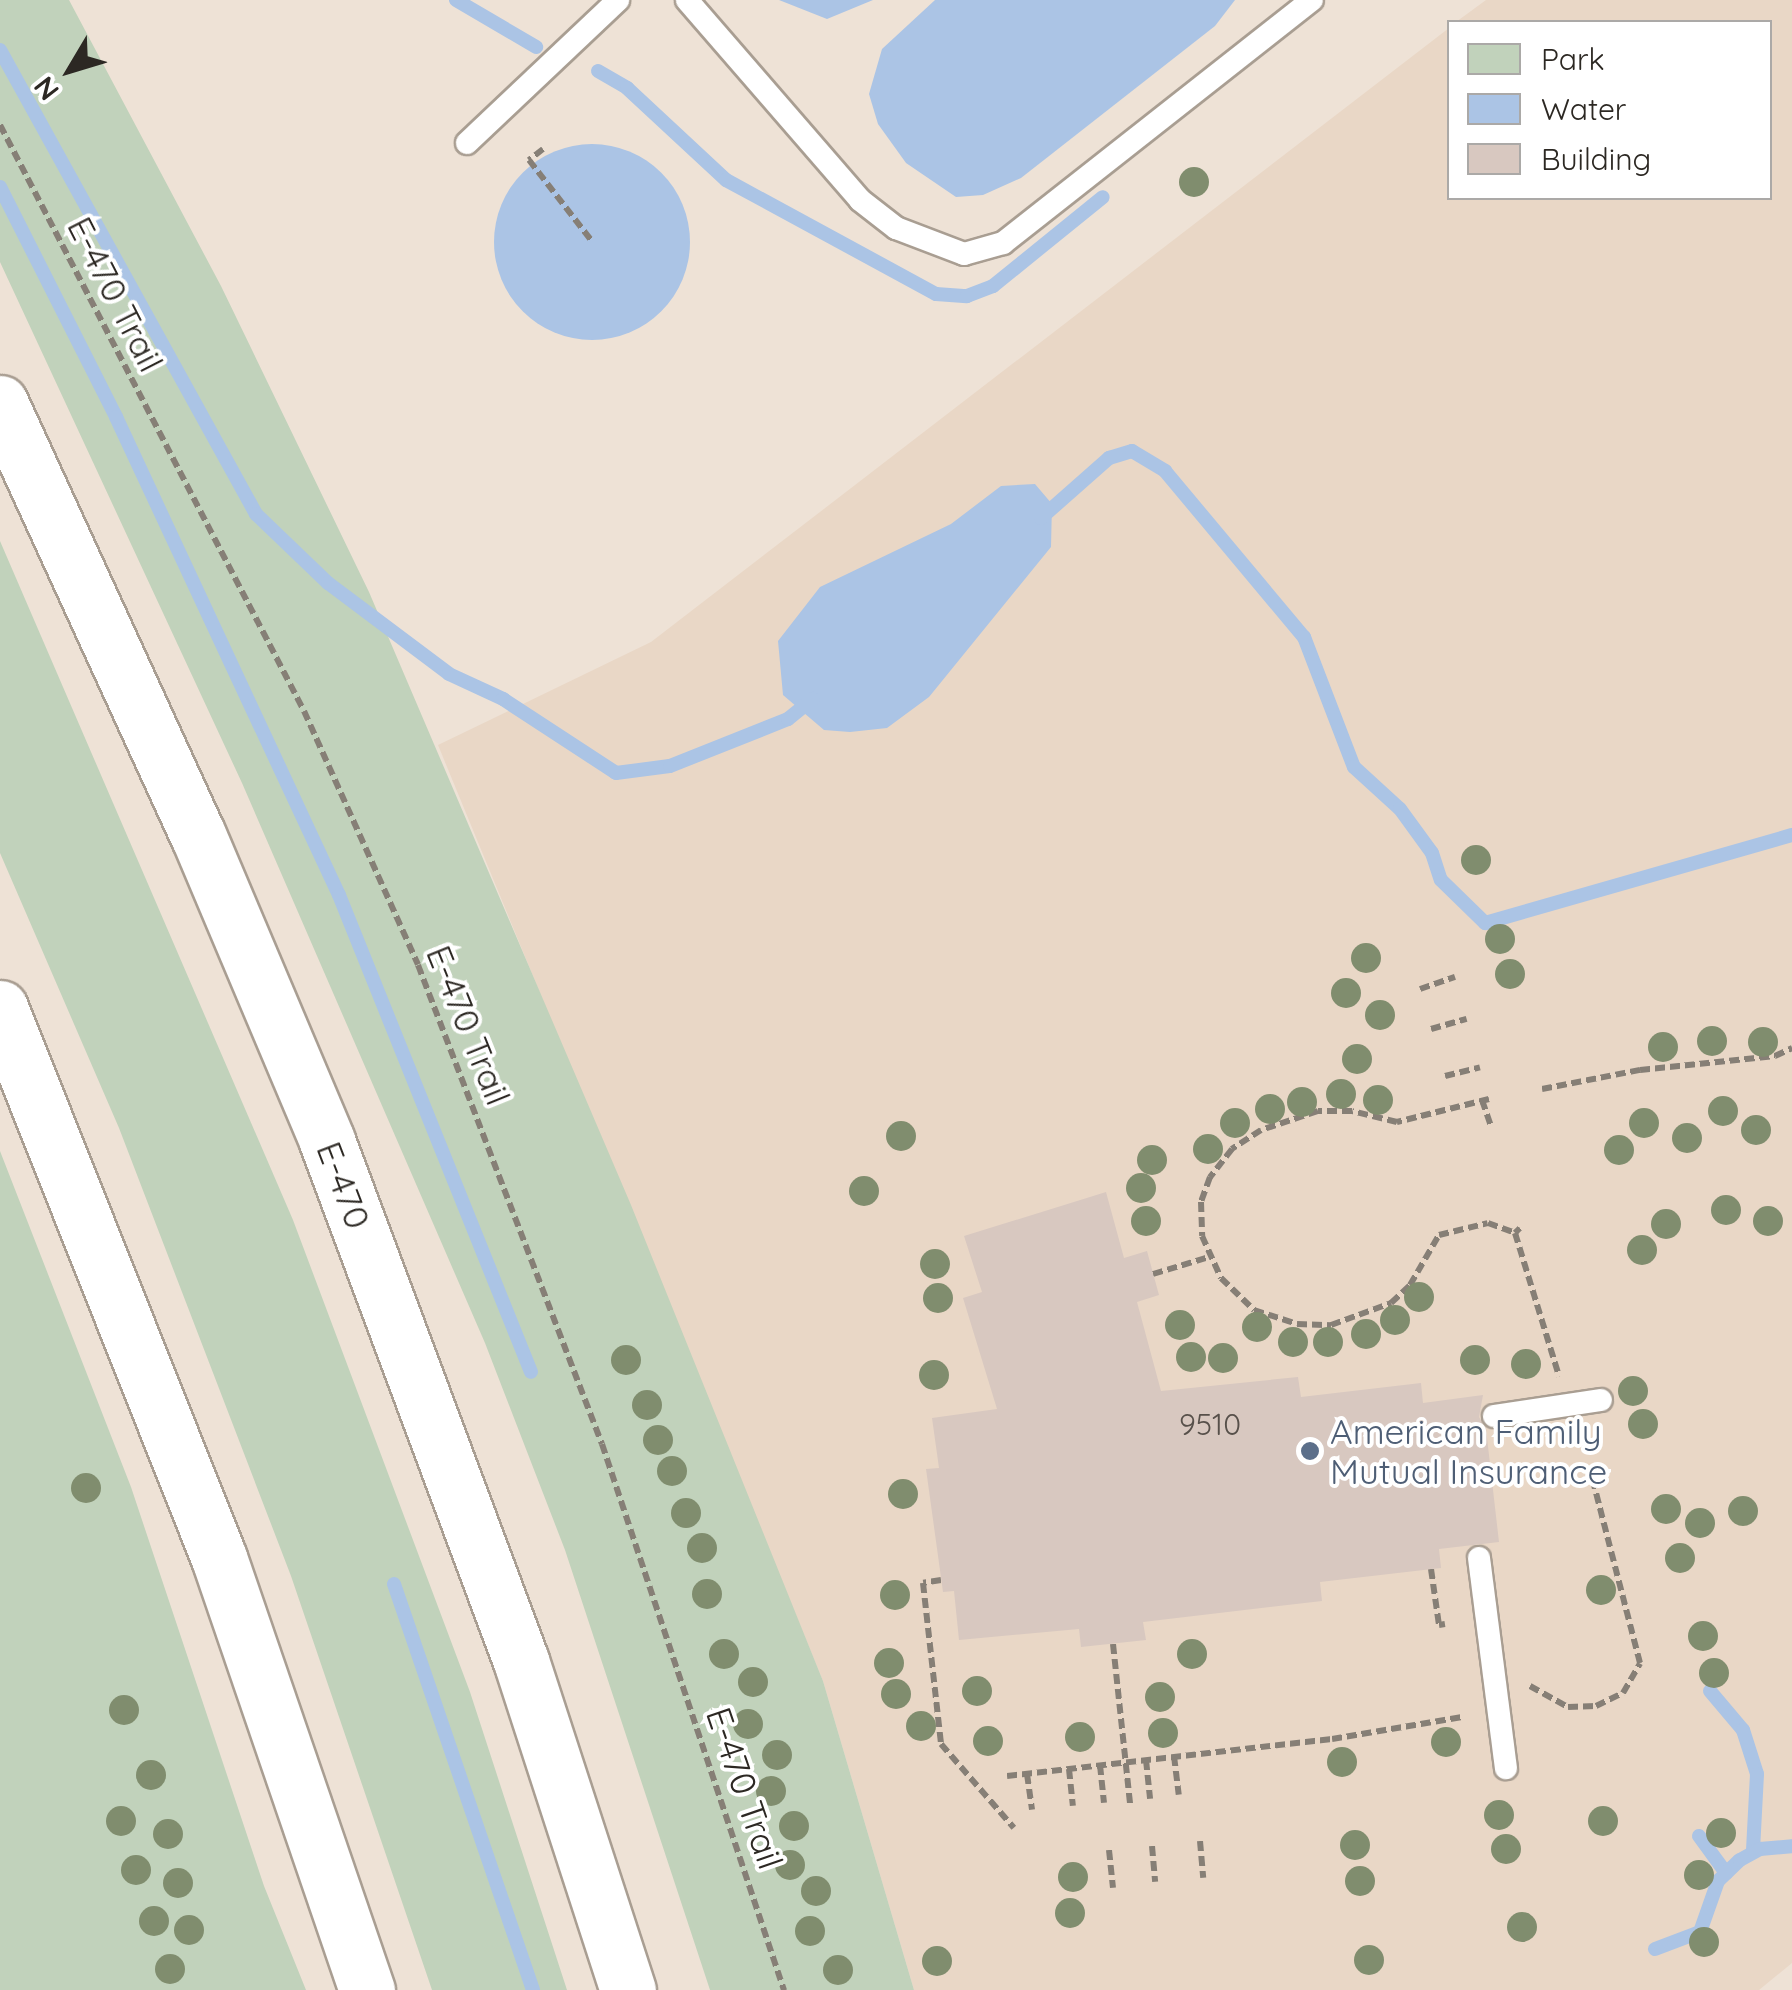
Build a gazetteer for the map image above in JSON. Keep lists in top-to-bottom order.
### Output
{
  "streets": {
    "highway": ["E-470"],
    "path": ["E-470 Trail"]
  },
  "places": ["American Family Mutual Insurance"],
  "house_numbers": ["9510"],
  "legend": ["Park", "Water", "Building"],
  "north": "bottom left"
}
